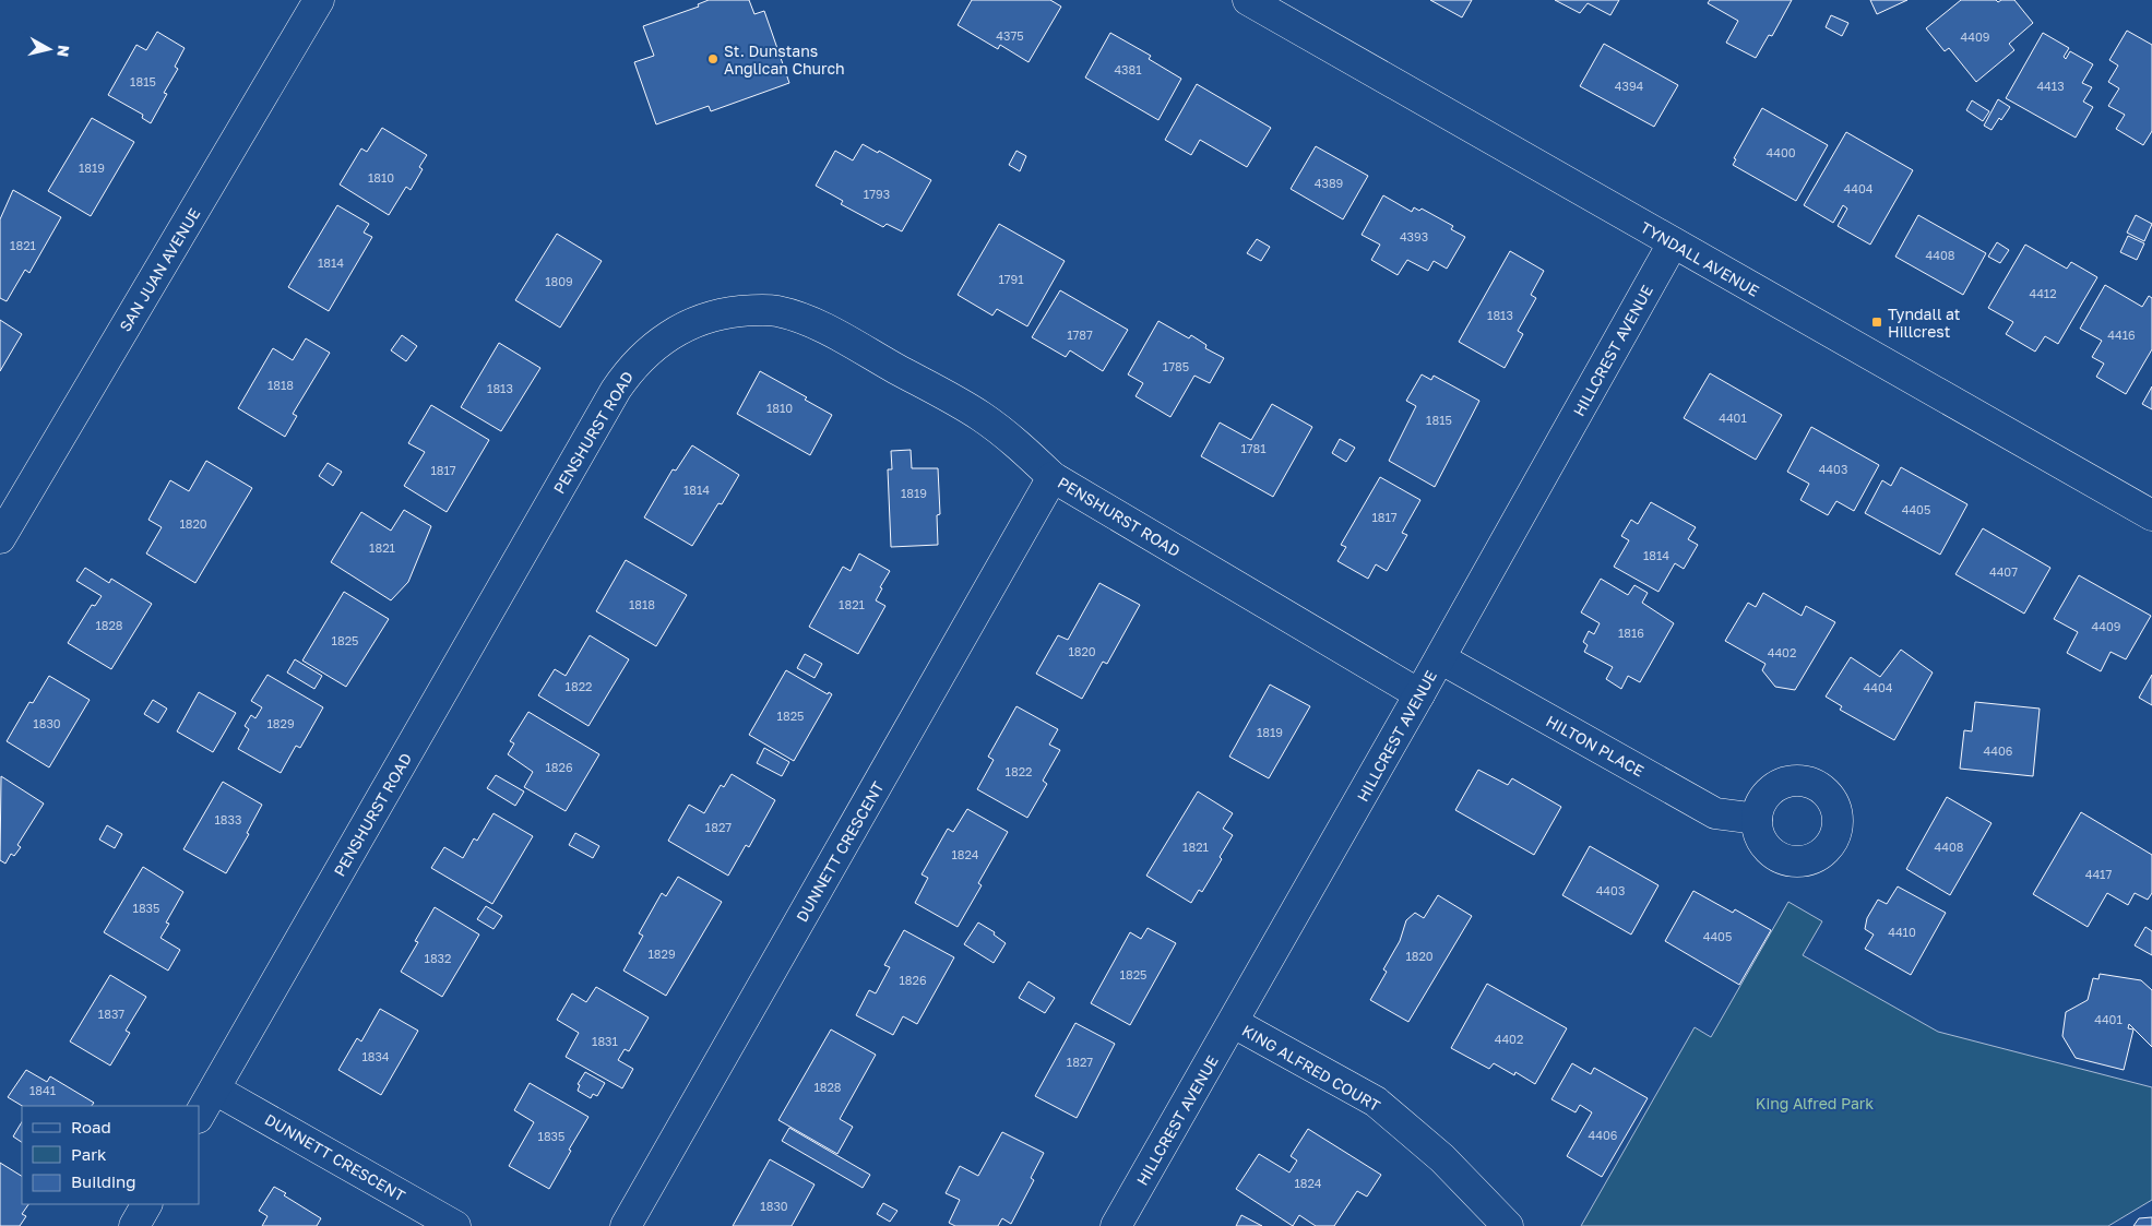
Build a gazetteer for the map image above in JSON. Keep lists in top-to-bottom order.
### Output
{
  "streets": {
    "street": [
      "TYNDALL AVENUE",
      "SAN JUAN AVENUE",
      "HILLCREST AVENUE",
      "PENSHURST ROAD",
      "HILTON PLACE",
      "DUNNETT CRESCENT",
      "KING ALFRED COURT"
    ]
  },
  "crossings": [
    ["TYNDALL AVENUE", "HILLCREST AVENUE"],
    ["HILLCREST AVENUE", "PENSHURST ROAD"],
    ["HILLCREST AVENUE", "HILTON PLACE"],
    ["HILLCREST AVENUE", "KING ALFRED COURT"],
    ["PENSHURST ROAD", "DUNNETT CRESCENT"]
  ],
  "parks": ["King Alfred Park"],
  "places": {
    "other": ["St. Dunstans Anglican Church"],
    "transit": ["Tyndall at Hillcrest"]
  },
  "house_numbers": [
    "4375",
    "4409",
    "4381",
    "1815",
    "4394",
    "4413",
    "4400",
    "1819",
    "1810",
    "4389",
    "4404",
    "1793",
    "4393",
    "1821",
    "4408",
    "1814",
    "1791",
    "1809",
    "4412",
    "1813",
    "1787",
    "4416",
    "1785",
    "1818",
    "1813",
    "1810",
    "4401",
    "1815",
    "1781",
    "4403",
    "1817",
    "1814",
    "1819",
    "4405",
    "1817",
    "1820",
    "1821",
    "1814",
    "4407",
    "1818",
    "1821",
    "1828",
    "4409",
    "1816",
    "1825",
    "1820",
    "4402",
    "1822",
    "4404",
    "1825",
    "1830",
    "1829",
    "1819",
    "4406",
    "1826",
    "1822",
    "1833",
    "1827",
    "1821",
    "4408",
    "1824",
    "4417",
    "4403",
    "1835",
    "4410",
    "4405",
    "1829",
    "1820",
    "1832",
    "1825",
    "1826",
    "1837",
    "4401",
    "4402",
    "1831",
    "1834",
    "1827",
    "1828",
    "1841",
    "4406",
    "1835",
    "1824",
    "1830"
  ],
  "legend": ["Road", "Park", "Building"],
  "north": "right"
}
